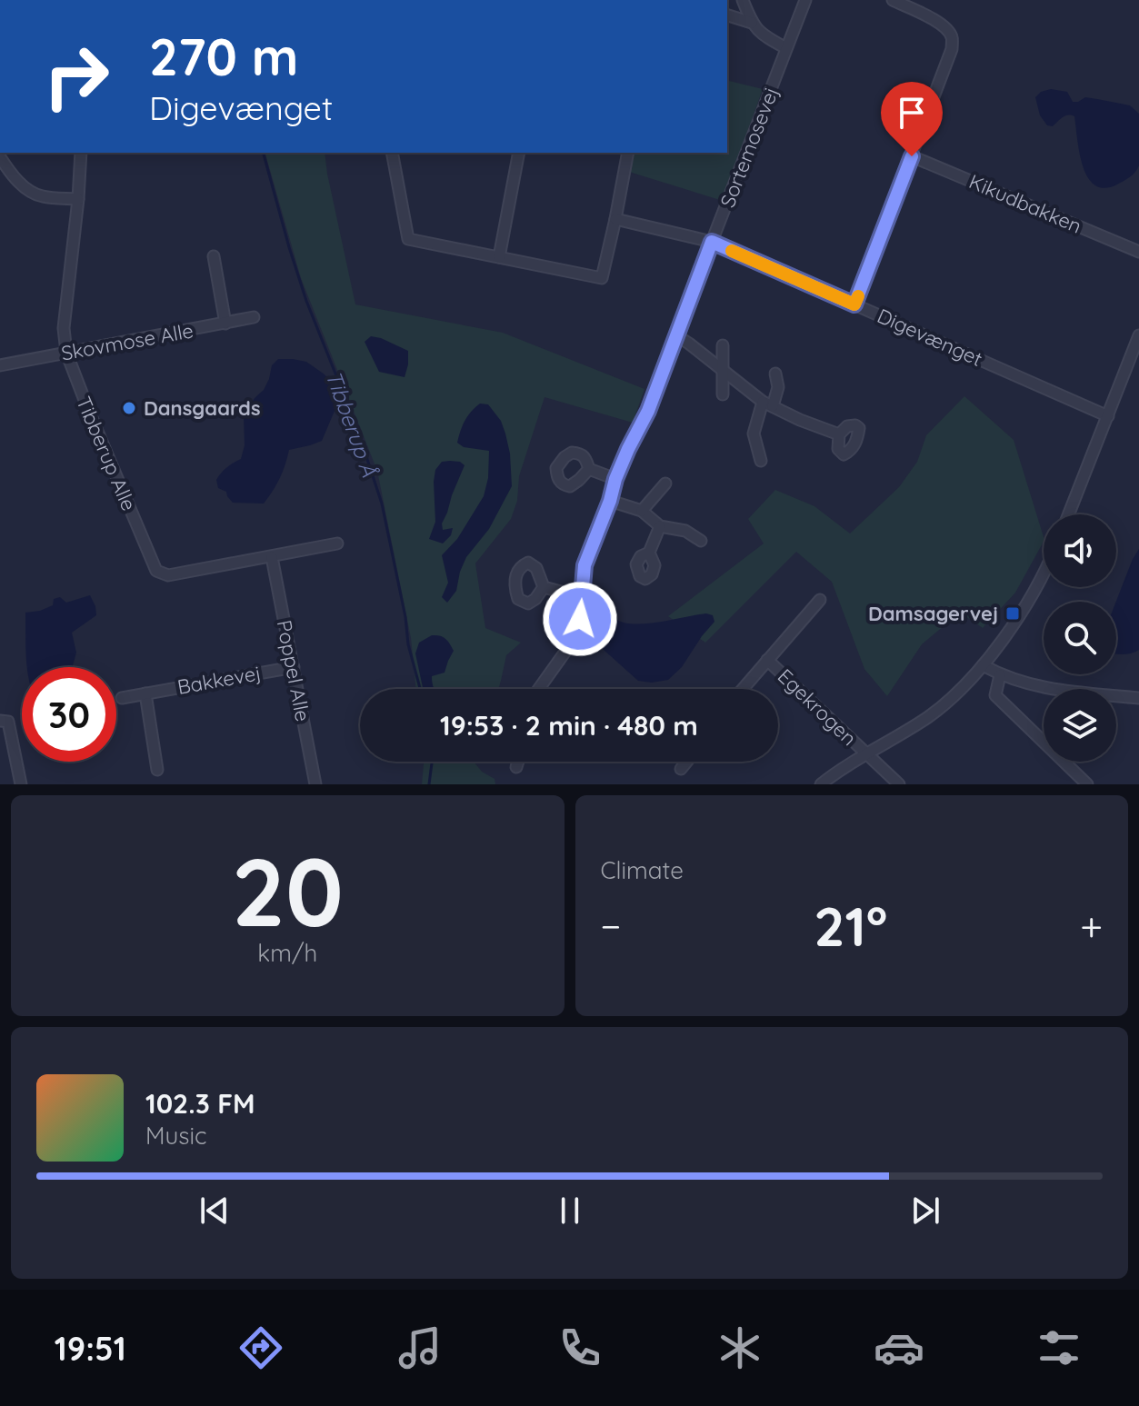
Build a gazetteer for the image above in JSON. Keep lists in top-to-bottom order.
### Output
{
  "streets": {
    "street": [
      "Sortemosevej",
      "Kikudbakken",
      "Digevænget",
      "Skovmose Alle",
      "Tibberup Alle",
      "Poppel Alle",
      "Bakkevej",
      "Egekrogen"
    ]
  },
  "crossings": [
    ["Sortemosevej", "Digevænget"],
    ["Skovmose Alle", "Tibberup Alle"],
    ["Tibberup Alle", "Poppel Alle"],
    ["Poppel Alle", "Bakkevej"]
  ],
  "water": ["Tibberup Å"],
  "places": {
    "other": ["Dansgaards"],
    "transit": ["Damsagervej"]
  },
  "page": {
    "turn": ["270 m", "Digevænget"],
    "limit": "30",
    "trip": "19:53 · 2 min · 480 m",
    "tile": [
      ["20", "km/h"],
      "Climate"
    ],
    "heat": ["−", "21°", "+"],
    "song": ["102.3 FM", "Music"],
    "tabs": "19:51"
  }
}
